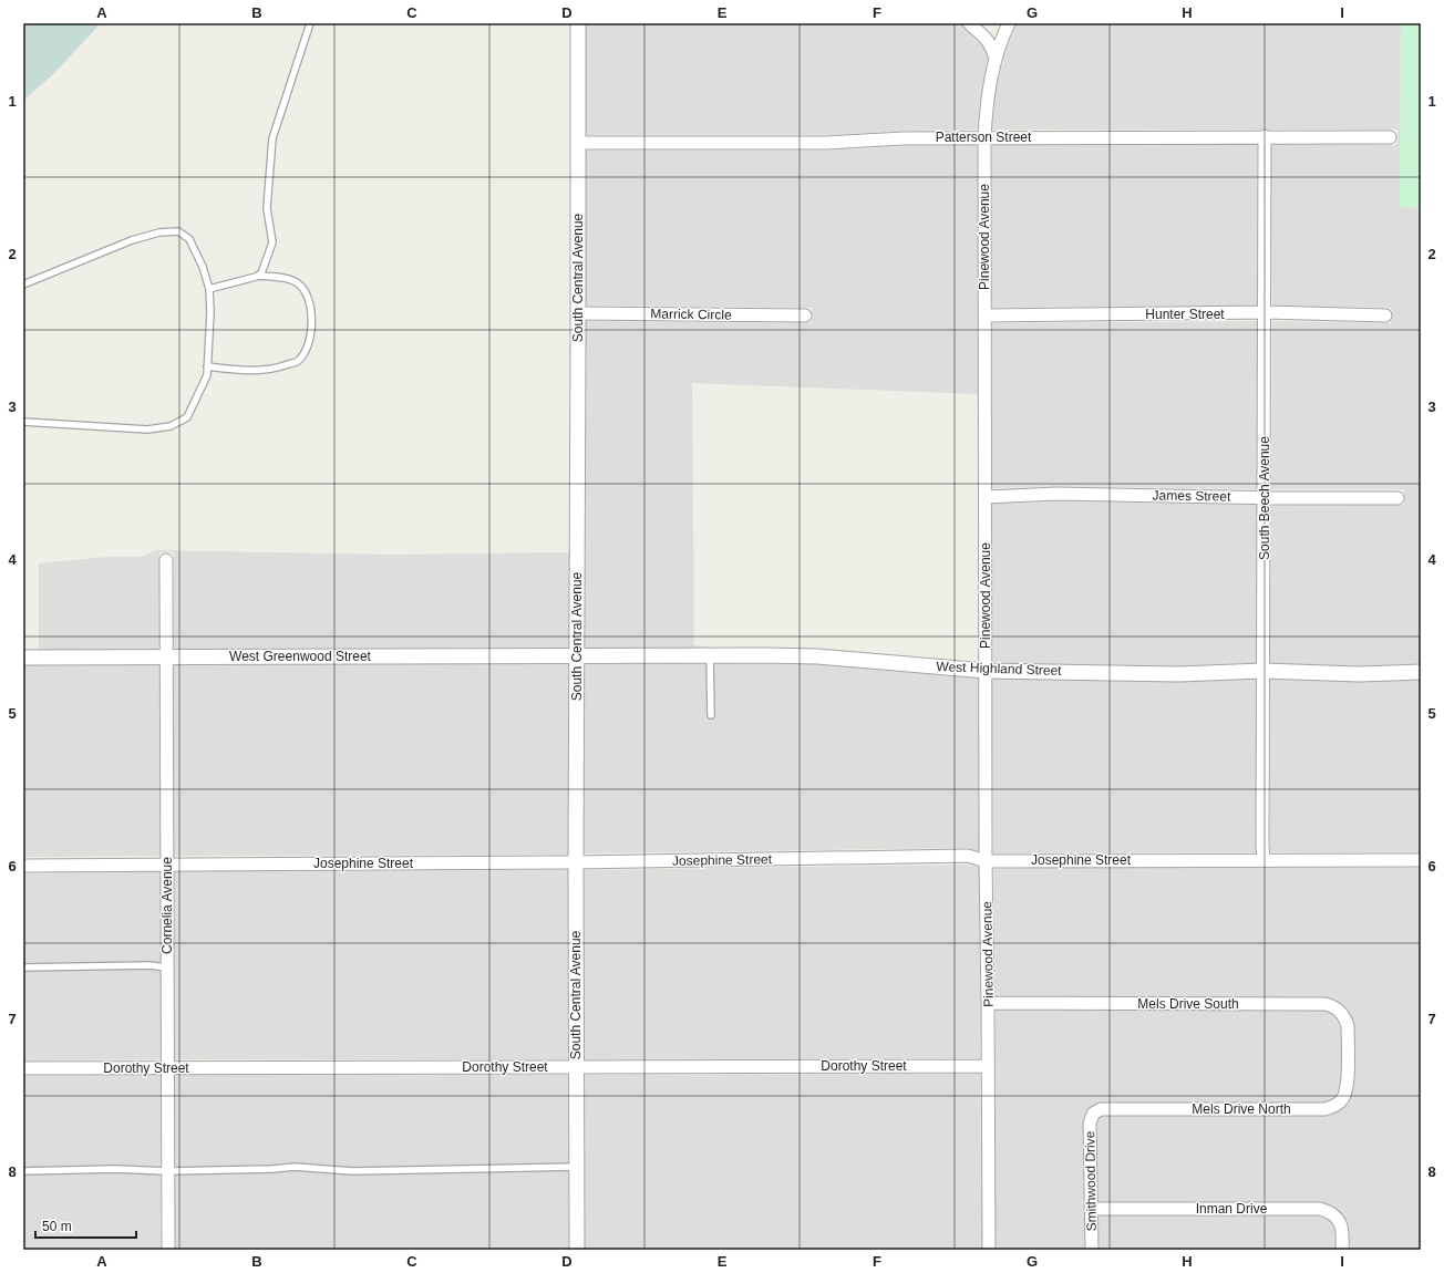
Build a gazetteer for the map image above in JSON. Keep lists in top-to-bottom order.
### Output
{
  "streets": {
    "street": [
      "Patterson Street",
      "Pinewood Avenue",
      "South Central Avenue",
      "Marrick Circle",
      "Hunter Street",
      "James Street",
      "South Beech Avenue",
      "West Greenwood Street",
      "West Highland Street",
      "Josephine Street",
      "Cornelia Avenue",
      "Mels Drive South",
      "Dorothy Street",
      "Mels Drive North",
      "Smithwood Drive",
      "Inman Drive"
    ]
  },
  "crossings": [
    ["Patterson Street", "Pinewood Avenue"],
    ["Patterson Street", "South Central Avenue"],
    ["Patterson Street", "South Beech Avenue"],
    ["Pinewood Avenue", "Hunter Street"],
    ["Pinewood Avenue", "James Street"],
    ["Pinewood Avenue", "West Highland Street"],
    ["Pinewood Avenue", "Josephine Street"],
    ["Pinewood Avenue", "Mels Drive South"],
    ["Pinewood Avenue", "Dorothy Street"],
    ["South Central Avenue", "Marrick Circle"],
    ["South Central Avenue", "West Greenwood Street"],
    ["South Central Avenue", "West Highland Street"],
    ["South Central Avenue", "Josephine Street"],
    ["South Central Avenue", "Dorothy Street"],
    ["Hunter Street", "South Beech Avenue"],
    ["James Street", "South Beech Avenue"],
    ["South Beech Avenue", "West Highland Street"],
    ["South Beech Avenue", "Josephine Street"],
    ["West Greenwood Street", "West Highland Street"],
    ["West Greenwood Street", "Cornelia Avenue"],
    ["Josephine Street", "Cornelia Avenue"],
    ["Cornelia Avenue", "Dorothy Street"],
    ["Mels Drive South", "Mels Drive North"],
    ["Mels Drive North", "Smithwood Drive"],
    ["Smithwood Drive", "Inman Drive"]
  ],
  "scale_bar": "50 m",
  "grid": {
    "columns": [
      "A",
      "B",
      "C",
      "D",
      "E",
      "F",
      "G",
      "H",
      "I"
    ],
    "rows": [
      "1",
      "2",
      "3",
      "4",
      "5",
      "6",
      "7",
      "8"
    ]
  }
}
